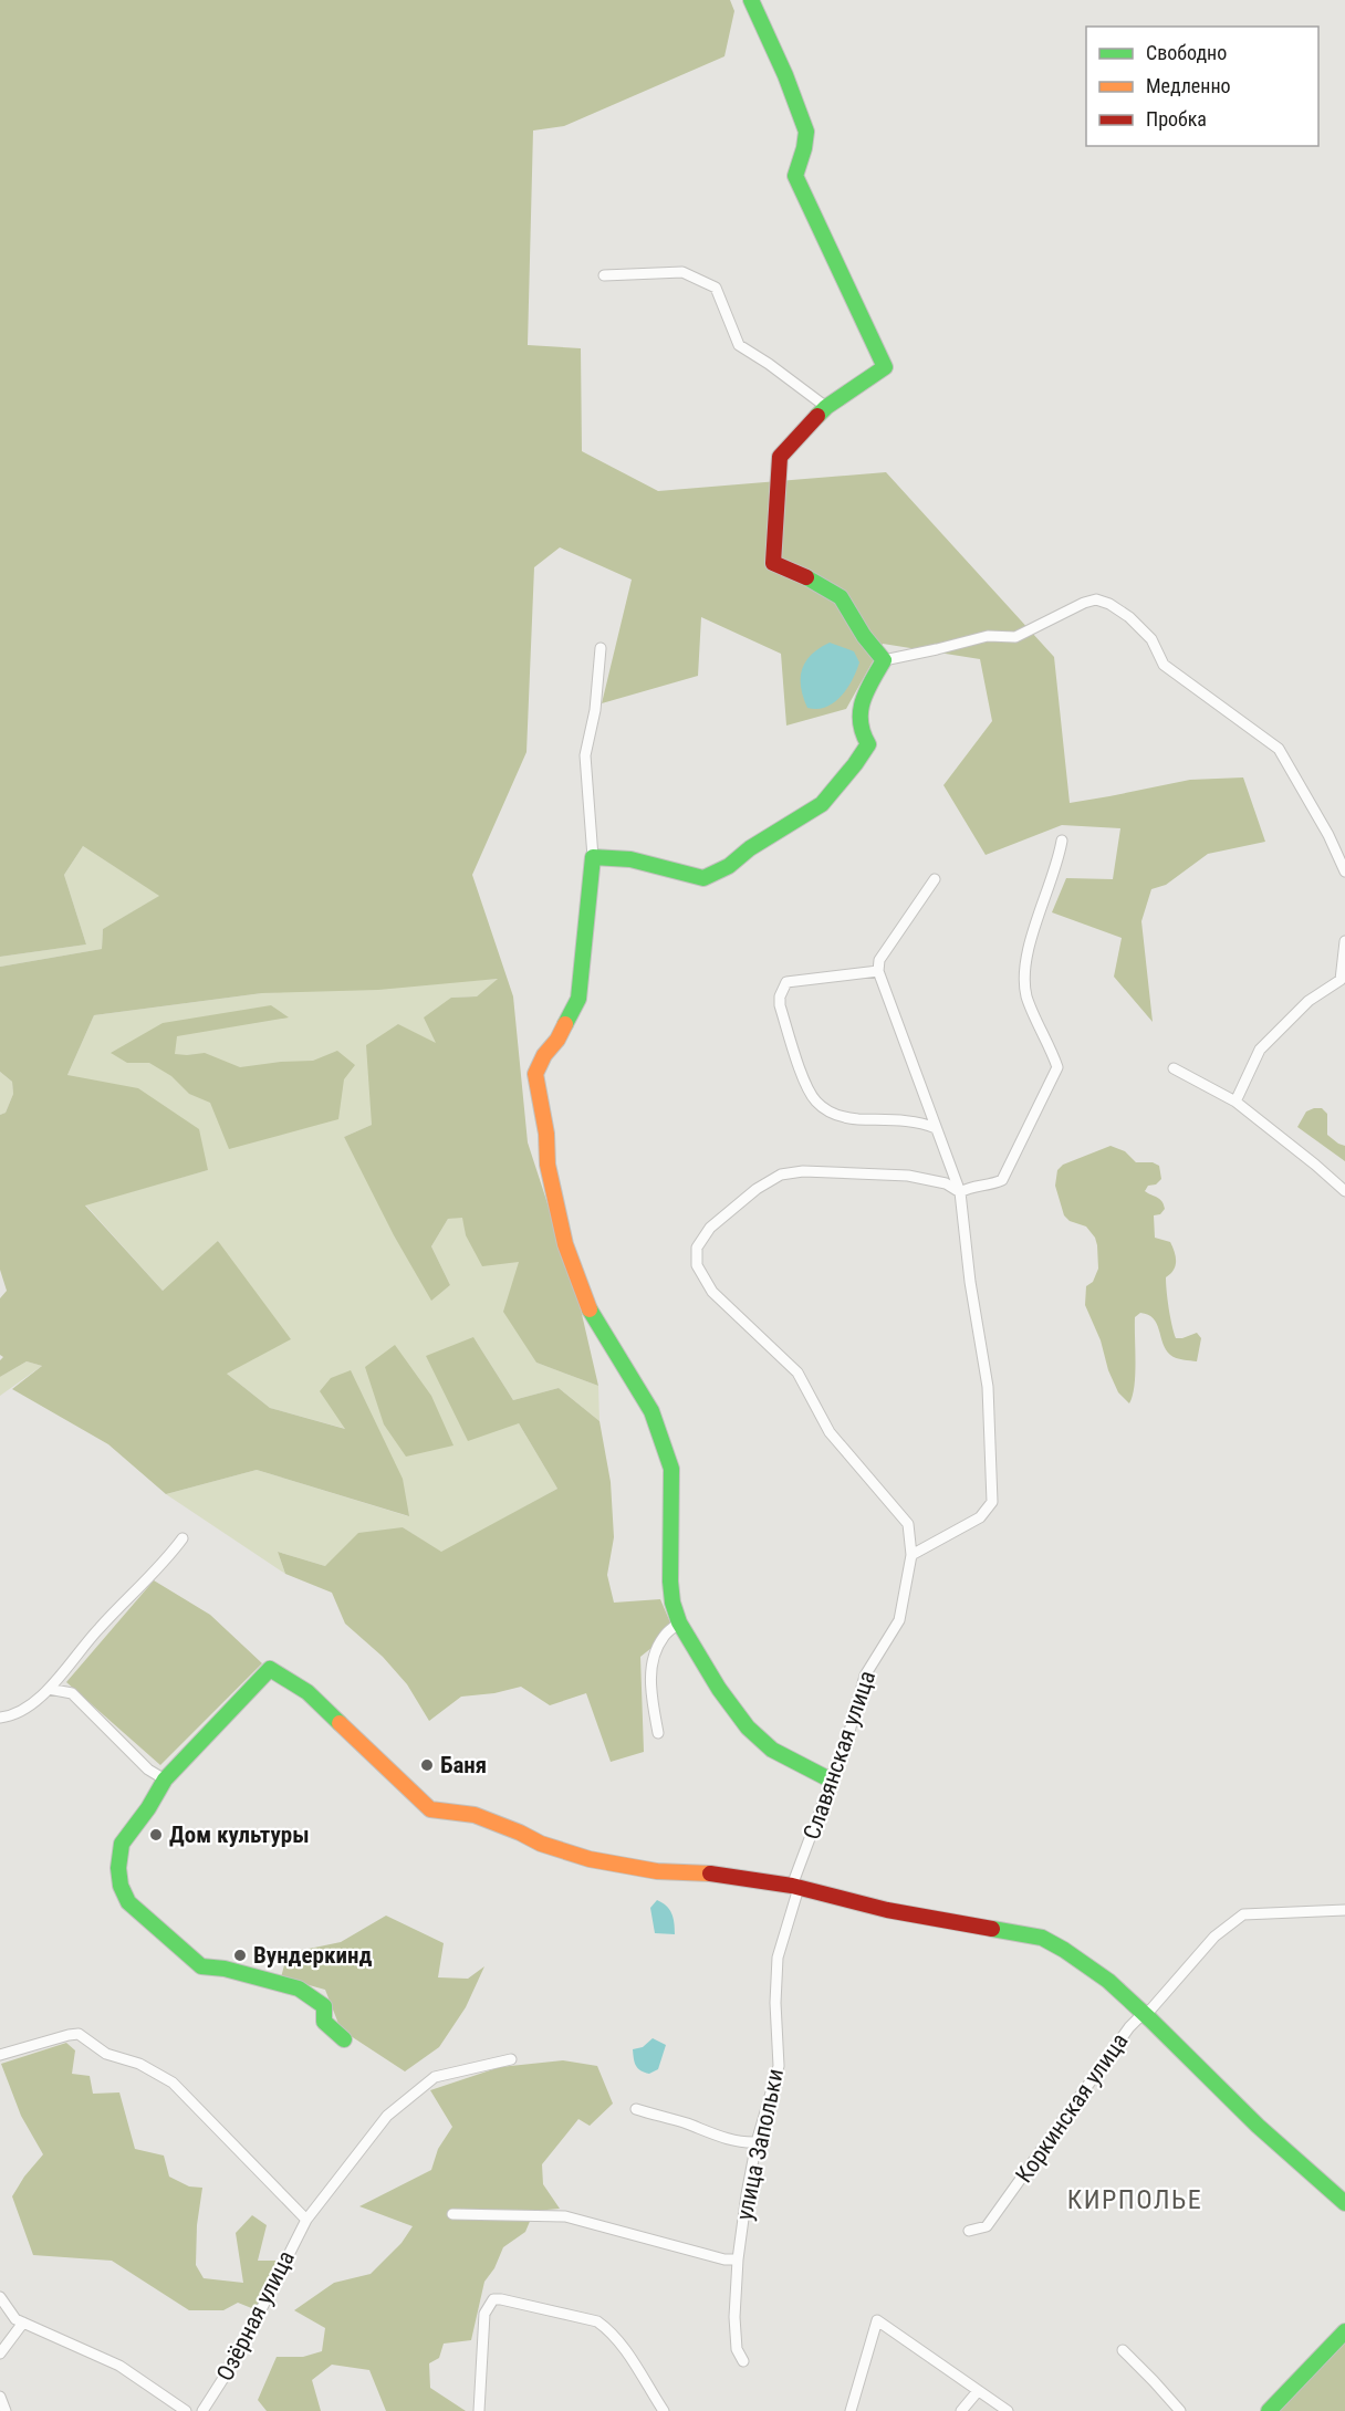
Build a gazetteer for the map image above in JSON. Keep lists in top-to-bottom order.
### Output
{
  "streets": {
    "street": [
      "Славянская улица",
      "Коркинская улица",
      "улица Запольки",
      "Озёрная улица"
    ]
  },
  "crossings": [
    ["Славянская улица", "улица Запольки"]
  ],
  "districts": ["КИРПОЛЬЕ"],
  "places": ["Баня", "Дом культуры", "Вундеркинд"],
  "legend": ["Свободно", "Медленно", "Пробка"]
}
